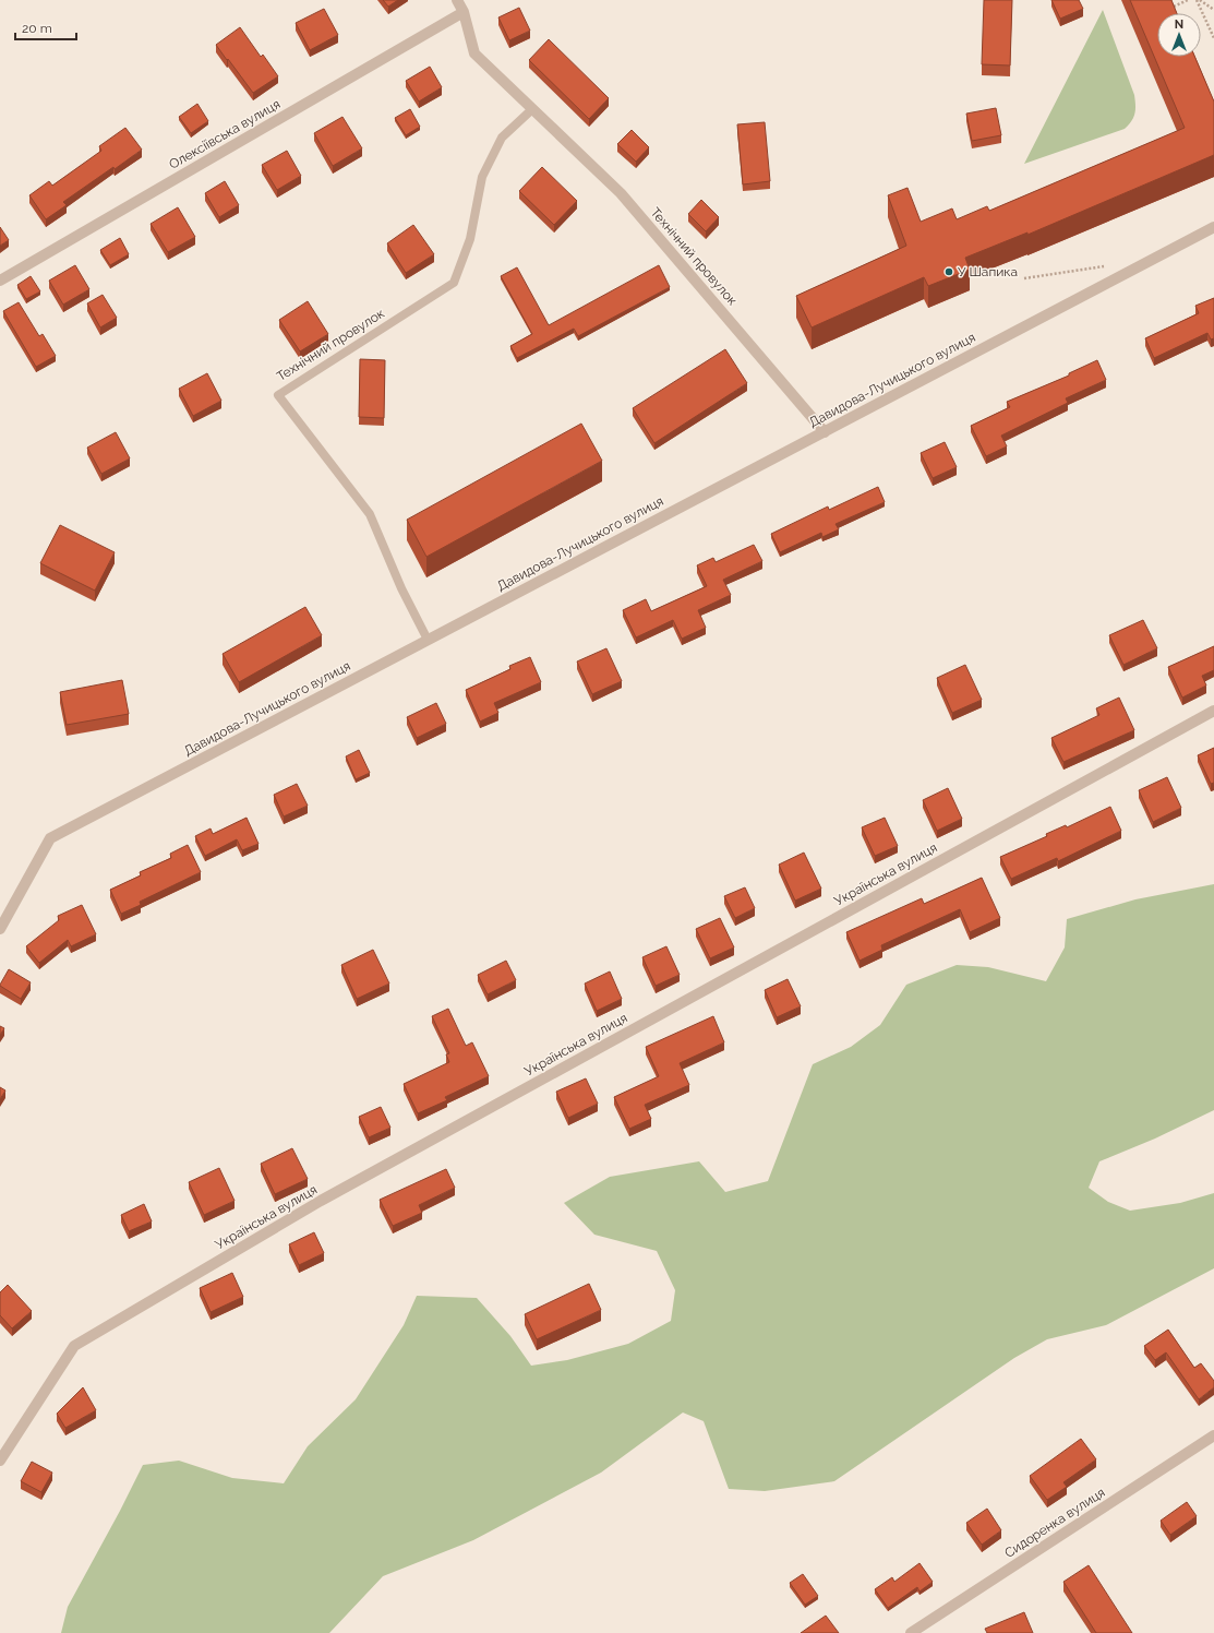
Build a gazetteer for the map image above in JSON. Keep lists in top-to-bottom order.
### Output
{
  "streets": {
    "street": [
      "Олексіївська вулиця",
      "Технічний провулок",
      "Давидова-Лучицького вулиця",
      "Українська вулиця",
      "Сидоренка вулиця"
    ]
  },
  "crossings": [
    ["Олексіївська вулиця", "Технічний провулок"],
    ["Технічний провулок", "Давидова-Лучицького вулиця"]
  ],
  "places": ["У Шапика"],
  "scale_bar": "20 m",
  "north": "top"
}
